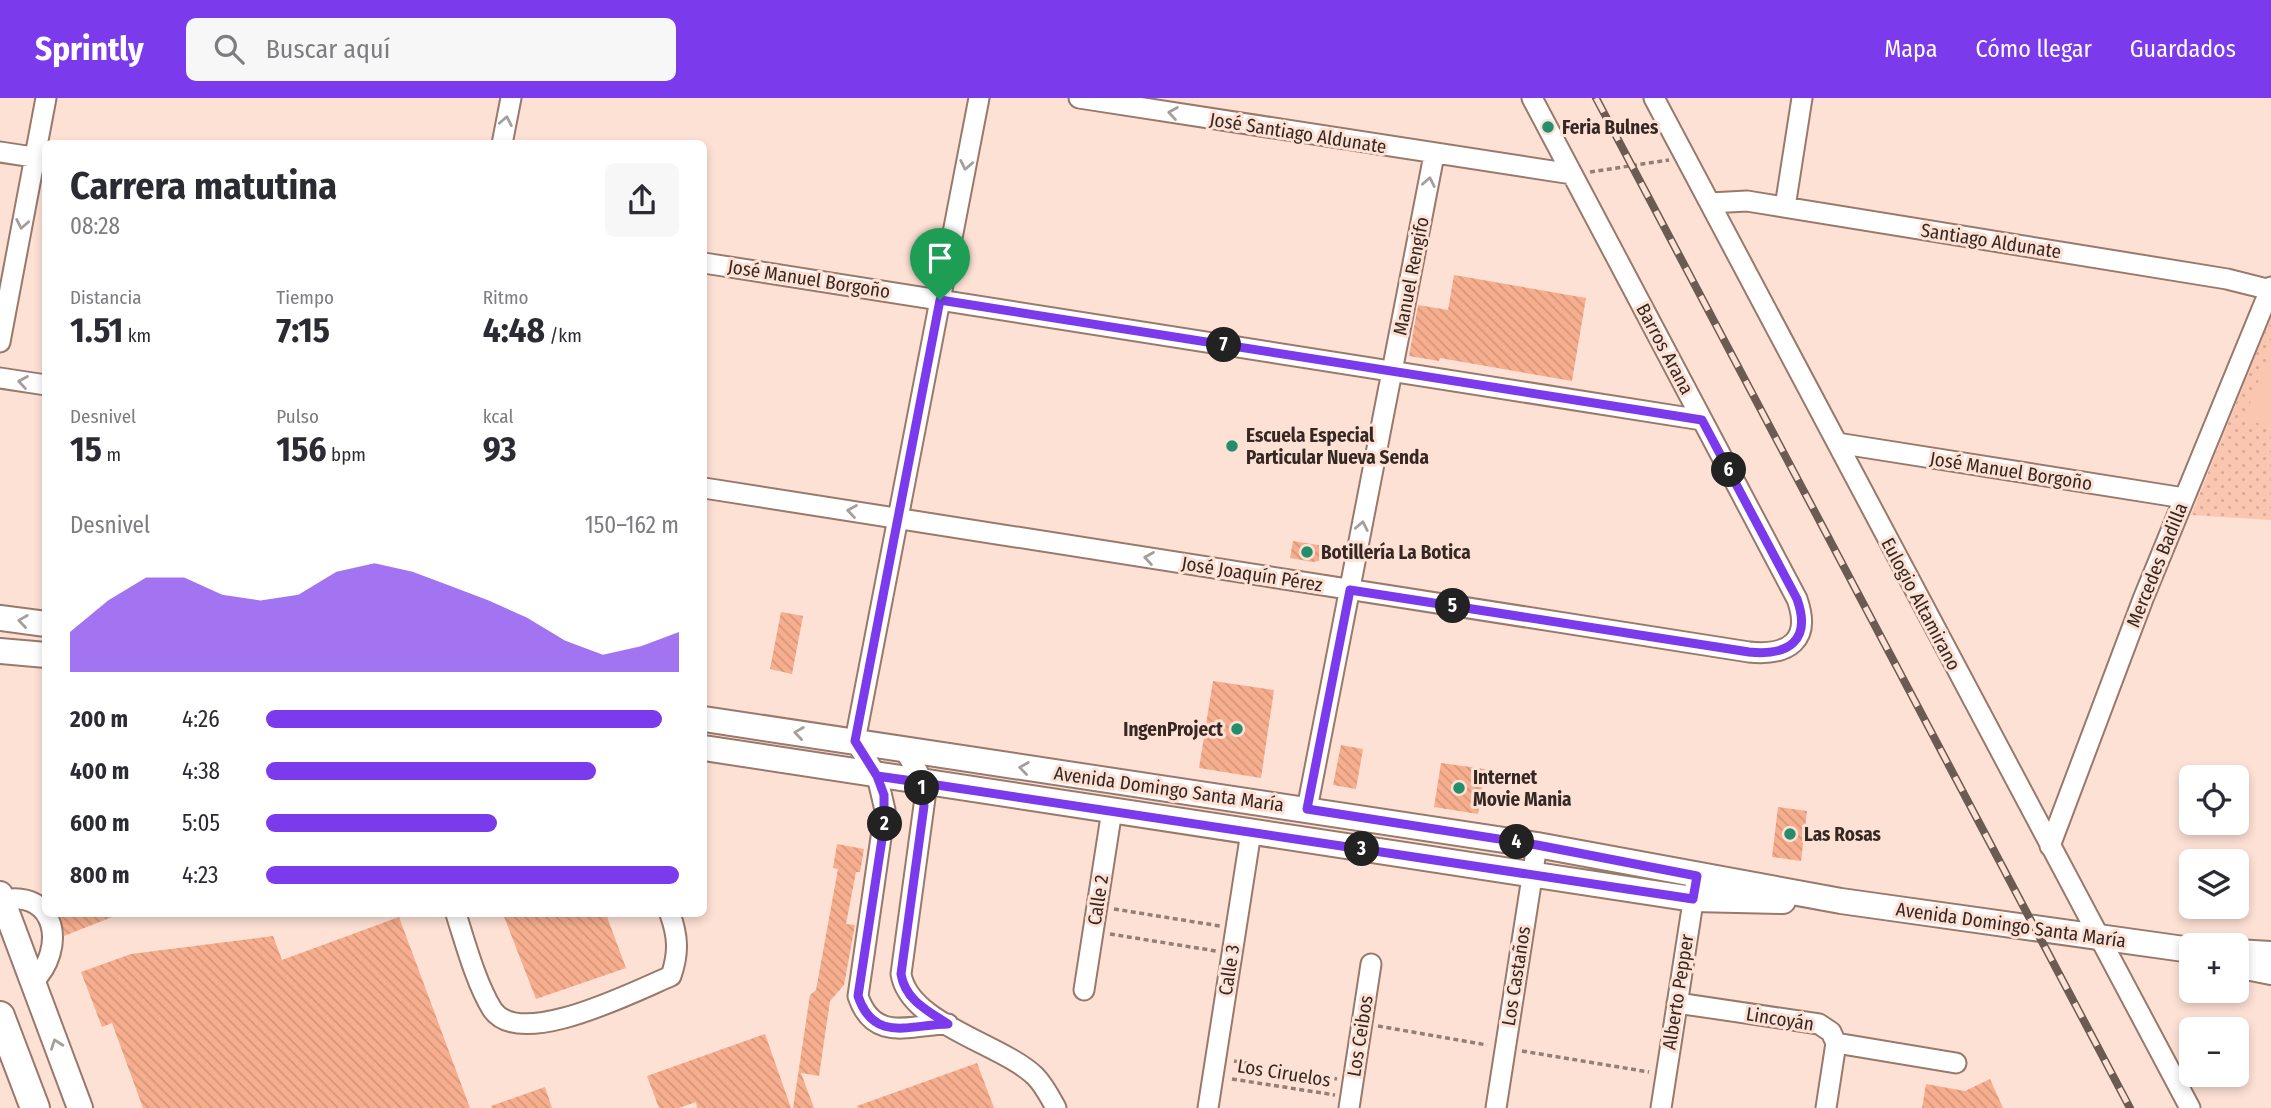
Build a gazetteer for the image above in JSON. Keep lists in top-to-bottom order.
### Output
{
  "streets": {
    "main road": ["Avenida Domingo Santa María"],
    "street": [
      "José Santiago Aldunate",
      "Santiago Aldunate",
      "Manuel Rengifo",
      "José Manuel Borgoño",
      "Barros Arana",
      "Mercedes Badilla",
      "José Joaquín Pérez",
      "Eulogio Altamirano",
      "Calle 2",
      "Calle 3",
      "Los Castaños",
      "Alberto Pepper",
      "Lincoyán",
      "Los Ceibos"
    ],
    "path": ["Los Ciruelos"]
  },
  "crossings": [
    ["José Santiago Aldunate", "Manuel Rengifo"],
    ["Santiago Aldunate", "Mercedes Badilla"],
    ["Santiago Aldunate", "Eulogio Altamirano"],
    ["Manuel Rengifo", "José Manuel Borgoño"],
    ["Manuel Rengifo", "José Joaquín Pérez"],
    ["Manuel Rengifo", "Avenida Domingo Santa María"],
    ["José Manuel Borgoño", "Barros Arana"],
    ["José Manuel Borgoño", "Mercedes Badilla"],
    ["José Manuel Borgoño", "Eulogio Altamirano"],
    ["Barros Arana", "José Joaquín Pérez"],
    ["Mercedes Badilla", "Eulogio Altamirano"],
    ["Eulogio Altamirano", "Avenida Domingo Santa María"],
    ["Avenida Domingo Santa María", "Calle 2"],
    ["Avenida Domingo Santa María", "Calle 3"],
    ["Avenida Domingo Santa María", "Los Castaños"],
    ["Avenida Domingo Santa María", "Alberto Pepper"],
    ["Calle 3", "Los Ciruelos"],
    ["Alberto Pepper", "Lincoyán"],
    ["Los Ceibos", "Los Ciruelos"]
  ],
  "one_way": ["José Santiago Aldunate", "Manuel Rengifo", "José Joaquín Pérez"],
  "places": [
    "Feria Bulnes",
    "Escuela Especial Particular Nueva Senda",
    "Botillería La Botica",
    "IngenProject",
    "Internet Movie Mania",
    "Las Rosas"
  ],
  "page": {
    "header": "Sprintly",
    "search": "Buscar aquí",
    "nav": ["Mapa", "Cómo llegar", "Guardados"],
    "heading": ["Carrera matutina", "08:28"],
    "stats": [
      ["Distancia", "1.51 km"],
      ["Tiempo", "7:15"],
      ["Ritmo", "4:48 /km"],
      ["Desnivel", "15 m"],
      ["Pulso", "156 bpm"],
      ["kcal", "93"]
    ],
    "pins": [
      "7",
      "6",
      "5",
      "1",
      "2",
      "4",
      "3"
    ],
    "chart": ["Desnivel", "150–162 m"],
    "list": [
      {
        "name": "200 m",
        "note": "4:26"
      },
      {
        "name": "400 m",
        "note": "4:38"
      },
      {
        "name": "600 m",
        "note": "5:05"
      },
      {
        "name": "800 m",
        "note": "4:23"
      }
    ],
    "map_buttons": ["+", "−"]
  }
}
